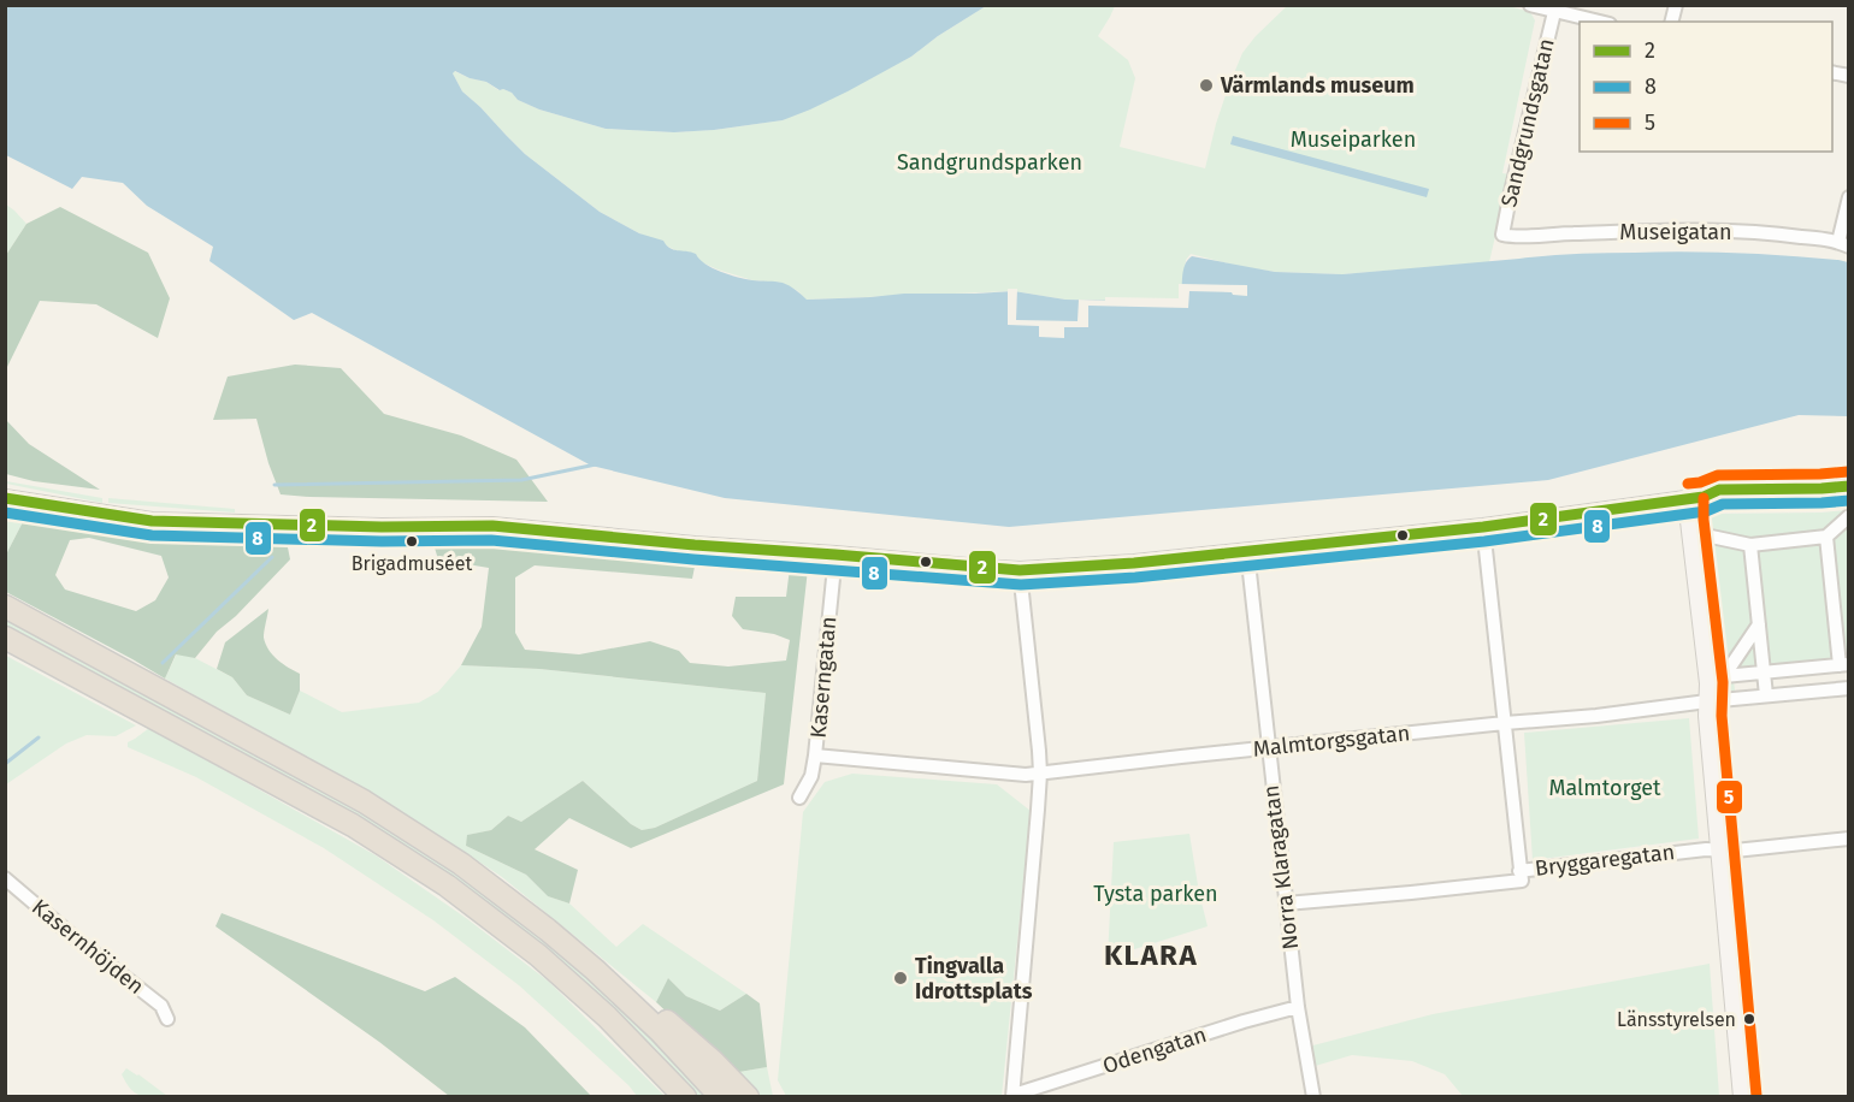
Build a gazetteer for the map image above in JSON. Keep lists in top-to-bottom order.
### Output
{
  "streets": {
    "street": [
      "Sandgrundsgatan",
      "Museigatan",
      "Kaserngatan",
      "Malmtorgsgatan",
      "Bryggaregatan",
      "Norra Klaragatan",
      "Kasernhöjden",
      "Odengatan"
    ]
  },
  "crossings": [
    ["Sandgrundsgatan", "Museigatan"],
    ["Kaserngatan", "Malmtorgsgatan"],
    ["Malmtorgsgatan", "Norra Klaragatan"],
    ["Bryggaregatan", "Norra Klaragatan"],
    ["Norra Klaragatan", "Odengatan"]
  ],
  "districts": ["KLARA"],
  "parks": [
    "Museiparken",
    "Sandgrundsparken",
    "Malmtorget",
    "Tysta parken"
  ],
  "places": [
    "Värmlands museum",
    "Brigadmuséet",
    "Tingvalla Idrottsplats",
    "Länsstyrelsen"
  ],
  "lines": ["transit line 5", "transit line 2", "transit line 8"],
  "legend": ["2", "8", "5"]
}
